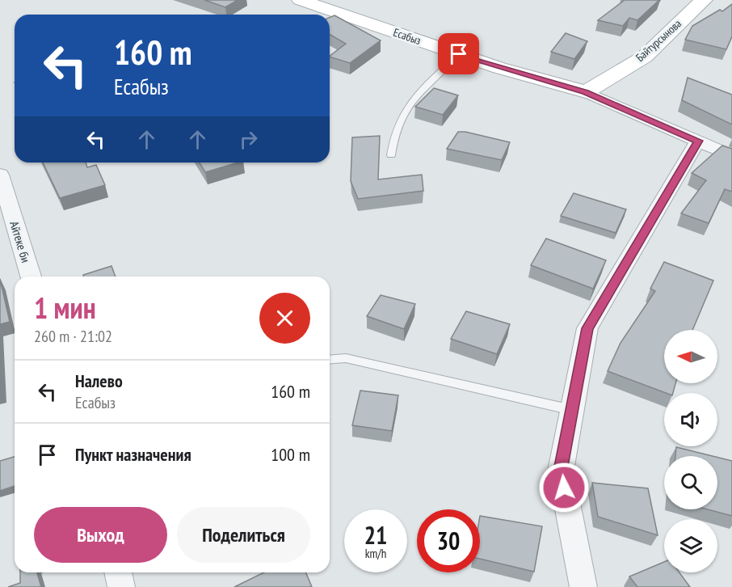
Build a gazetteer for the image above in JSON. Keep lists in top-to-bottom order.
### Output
{
  "streets": {
    "main road": ["Есабыз", "Байтурсынова"],
    "street": ["Айтеке би"]
  },
  "crossings": [
    ["Есабыз", "Байтурсынова"]
  ],
  "north": "left",
  "page": {
    "turn": ["160 m", "Есабыз"],
    "heading": ["1 мин", "260 m · 21:02"],
    "list": [
      {
        "name": "Налево",
        "note": "Есабыз",
        "value": "160 m"
      },
      {
        "name": "Пункт назначения",
        "value": "100 m"
      }
    ],
    "buttons": ["Выход", "Поделиться"],
    "speed": "21 km/h",
    "limit": "30"
  }
}
